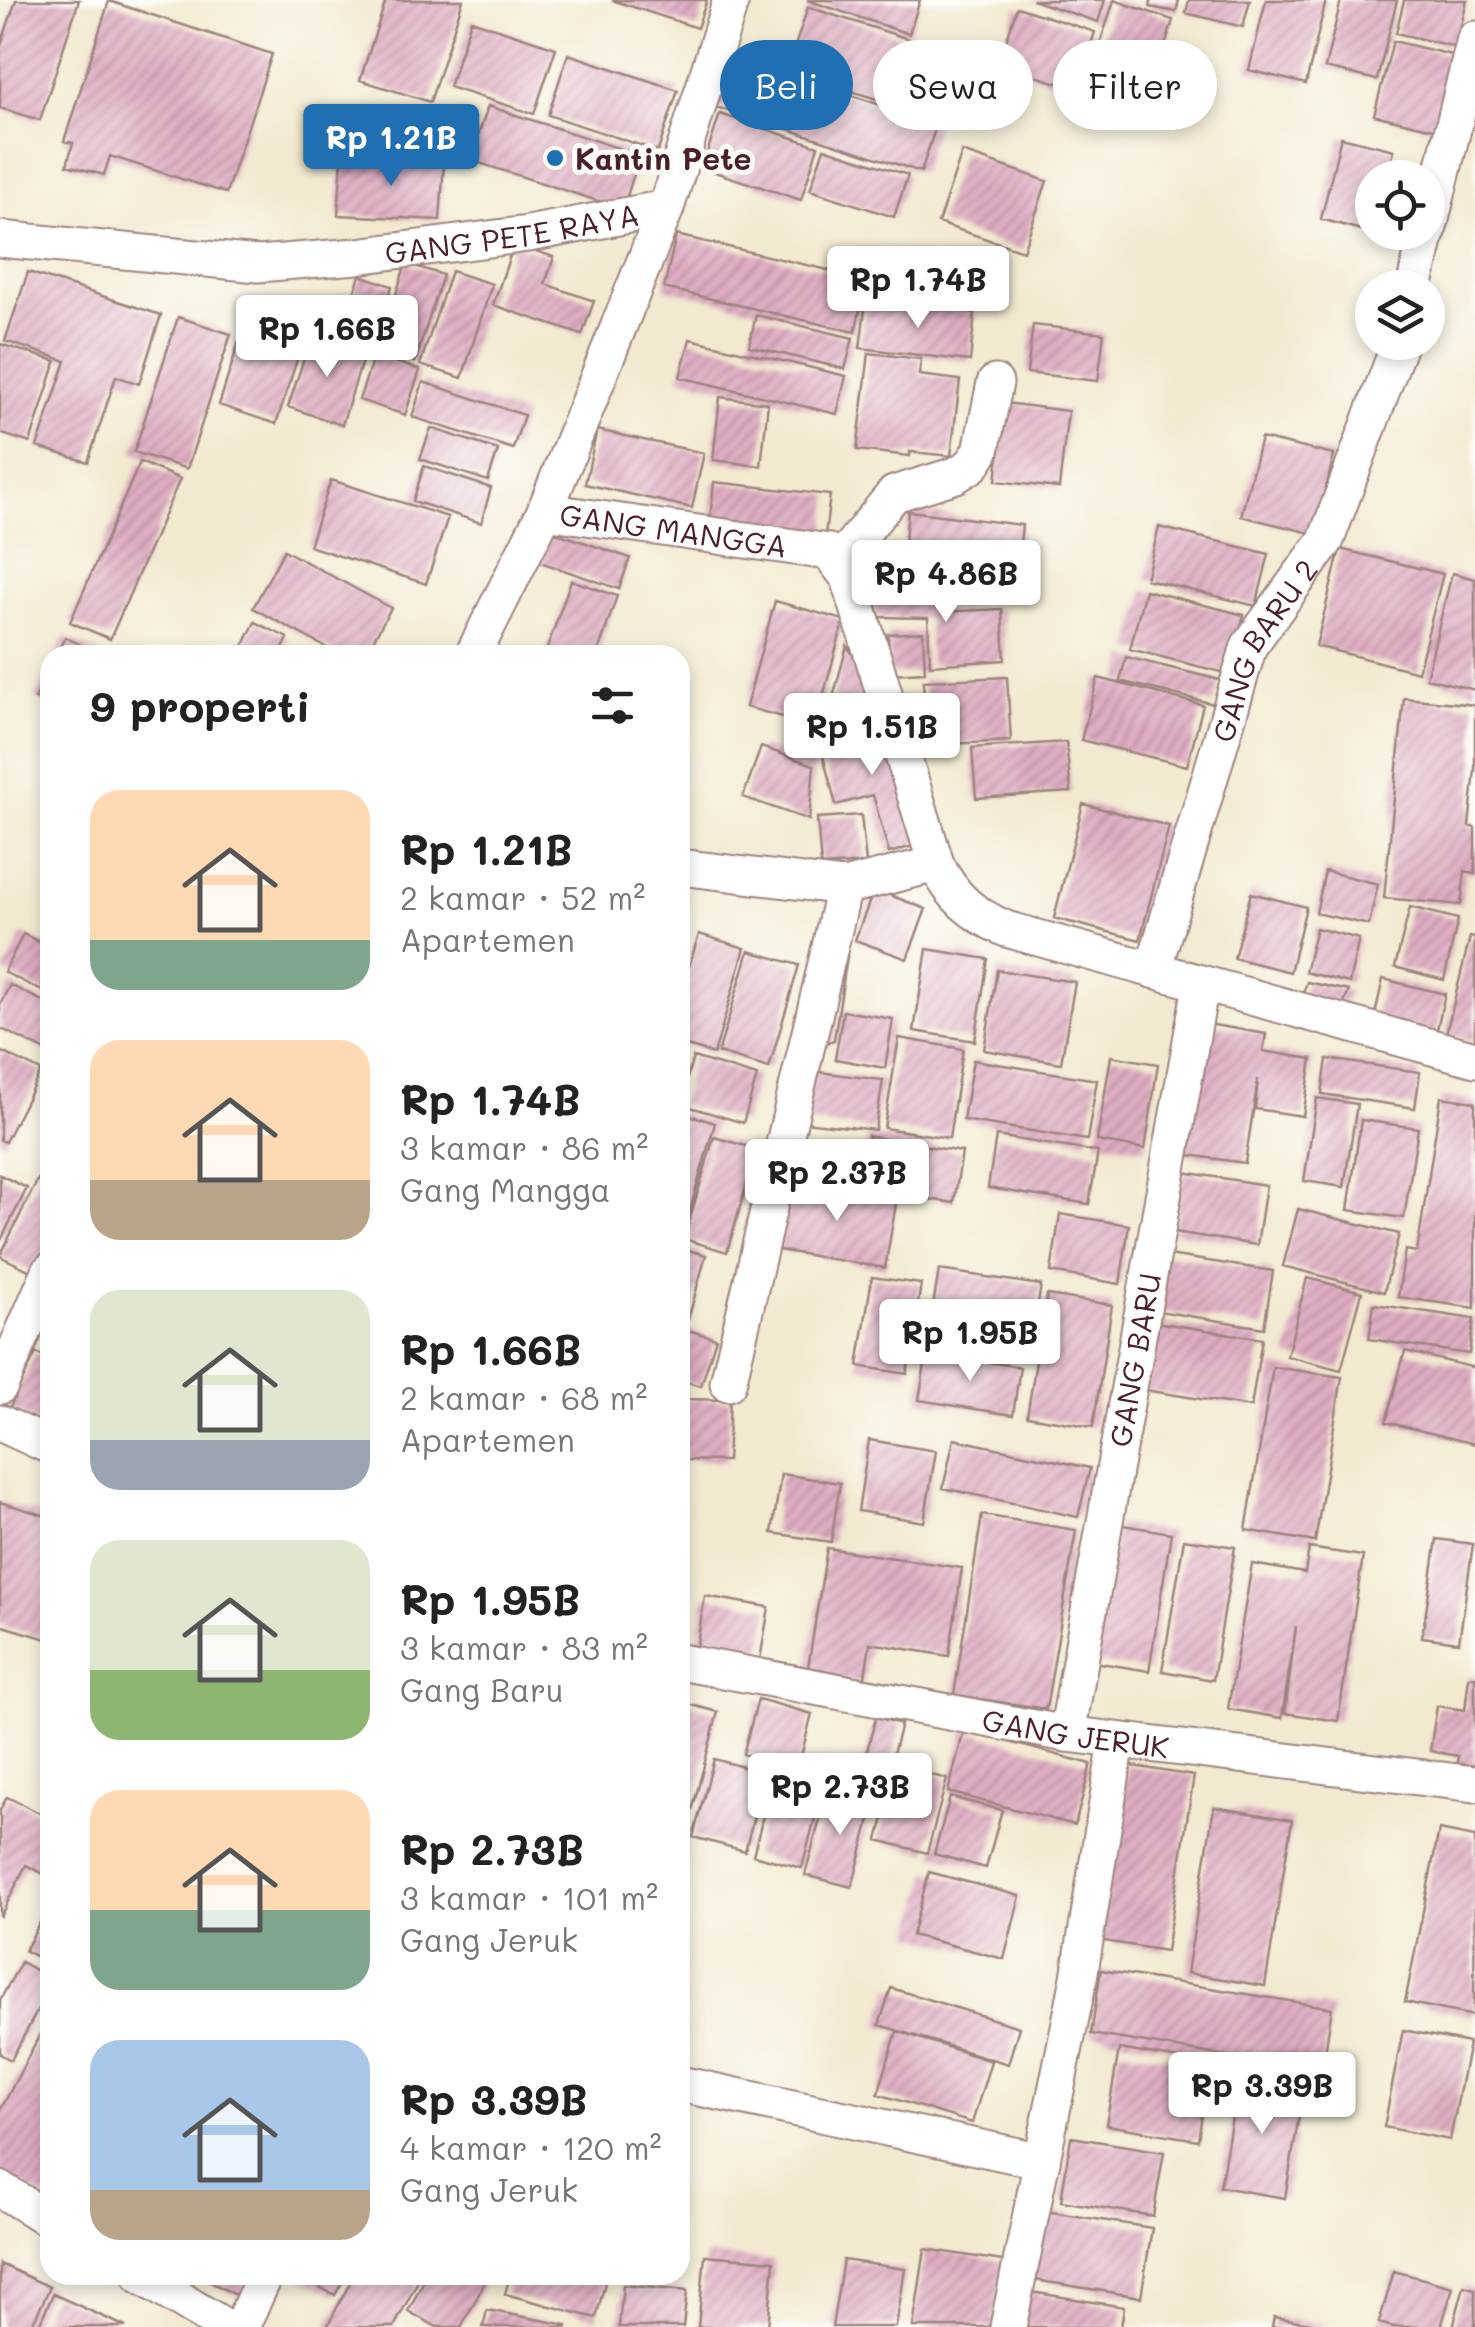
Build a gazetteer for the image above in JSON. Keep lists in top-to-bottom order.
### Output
{
  "streets": {
    "street": [
      "GANG PETE RAYA",
      "GANG MANGGA",
      "GANG BARU 2",
      "GANG BARU",
      "GANG JERUK"
    ]
  },
  "crossings": [
    ["GANG PETE RAYA", "GANG MANGGA"],
    ["GANG BARU", "GANG JERUK"]
  ],
  "places": ["Kantin Pete"],
  "page": {
    "chip": ["Beli", "Sewa", "Filter"],
    "price": [
      "Rp 1.21B",
      "Rp 1.74B",
      "Rp 1.66B",
      "Rp 4.86B",
      "Rp 1.51B",
      "Rp 2.37B",
      "Rp 1.95B",
      "Rp 2.73B",
      "Rp 3.39B"
    ],
    "heading": "9 properti",
    "list": [
      {
        "name": "Rp 1.21B",
        "note": "2 kamar · 52 m² · Apartemen"
      },
      {
        "name": "Rp 1.74B",
        "note": "3 kamar · 86 m² · Gang Mangga"
      },
      {
        "name": "Rp 1.66B",
        "note": "2 kamar · 68 m² · Apartemen"
      },
      {
        "name": "Rp 1.95B",
        "note": "3 kamar · 83 m² · Gang Baru"
      },
      {
        "name": "Rp 2.73B",
        "note": "3 kamar · 101 m² · Gang Jeruk"
      },
      {
        "name": "Rp 3.39B",
        "note": "4 kamar · 120 m² · Gang Jeruk"
      }
    ]
  }
}
